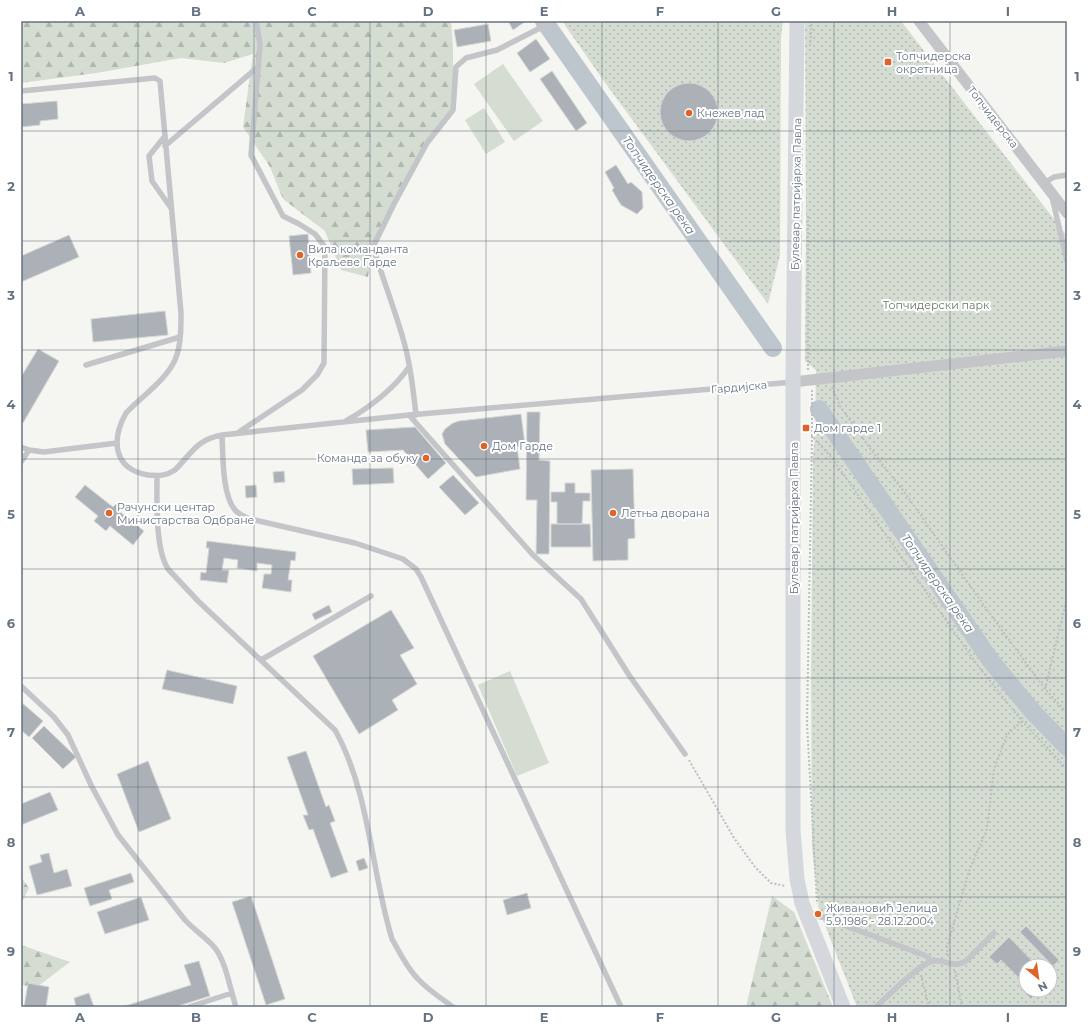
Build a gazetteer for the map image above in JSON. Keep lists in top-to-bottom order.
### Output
{
  "streets": {
    "main road": ["Булевар патријарха Павла"],
    "street": ["Топчидерска", "Гардијска"]
  },
  "crossings": [
    ["Булевар патријарха Павла", "Гардијска"]
  ],
  "water": ["Топчидерска река"],
  "parks": ["Топчидерски парк"],
  "places": {
    "transit": ["Топчидерска окретница", "Дом гарде 1"],
    "other": [
      "Кнежев лад",
      "Вила команданта Краљеве Гарде",
      "Дом Гарде",
      "Команда за обуку",
      "Рачунски центар Министарства Одбране",
      "Летња дворана",
      "Живановић Јелица 5.9.1986 - 28.12.2004"
    ]
  },
  "north": "bottom right",
  "grid": {
    "columns": [
      "A",
      "B",
      "C",
      "D",
      "E",
      "F",
      "G",
      "H",
      "I"
    ],
    "rows": [
      "1",
      "2",
      "3",
      "4",
      "5",
      "6",
      "7",
      "8",
      "9"
    ]
  }
}
